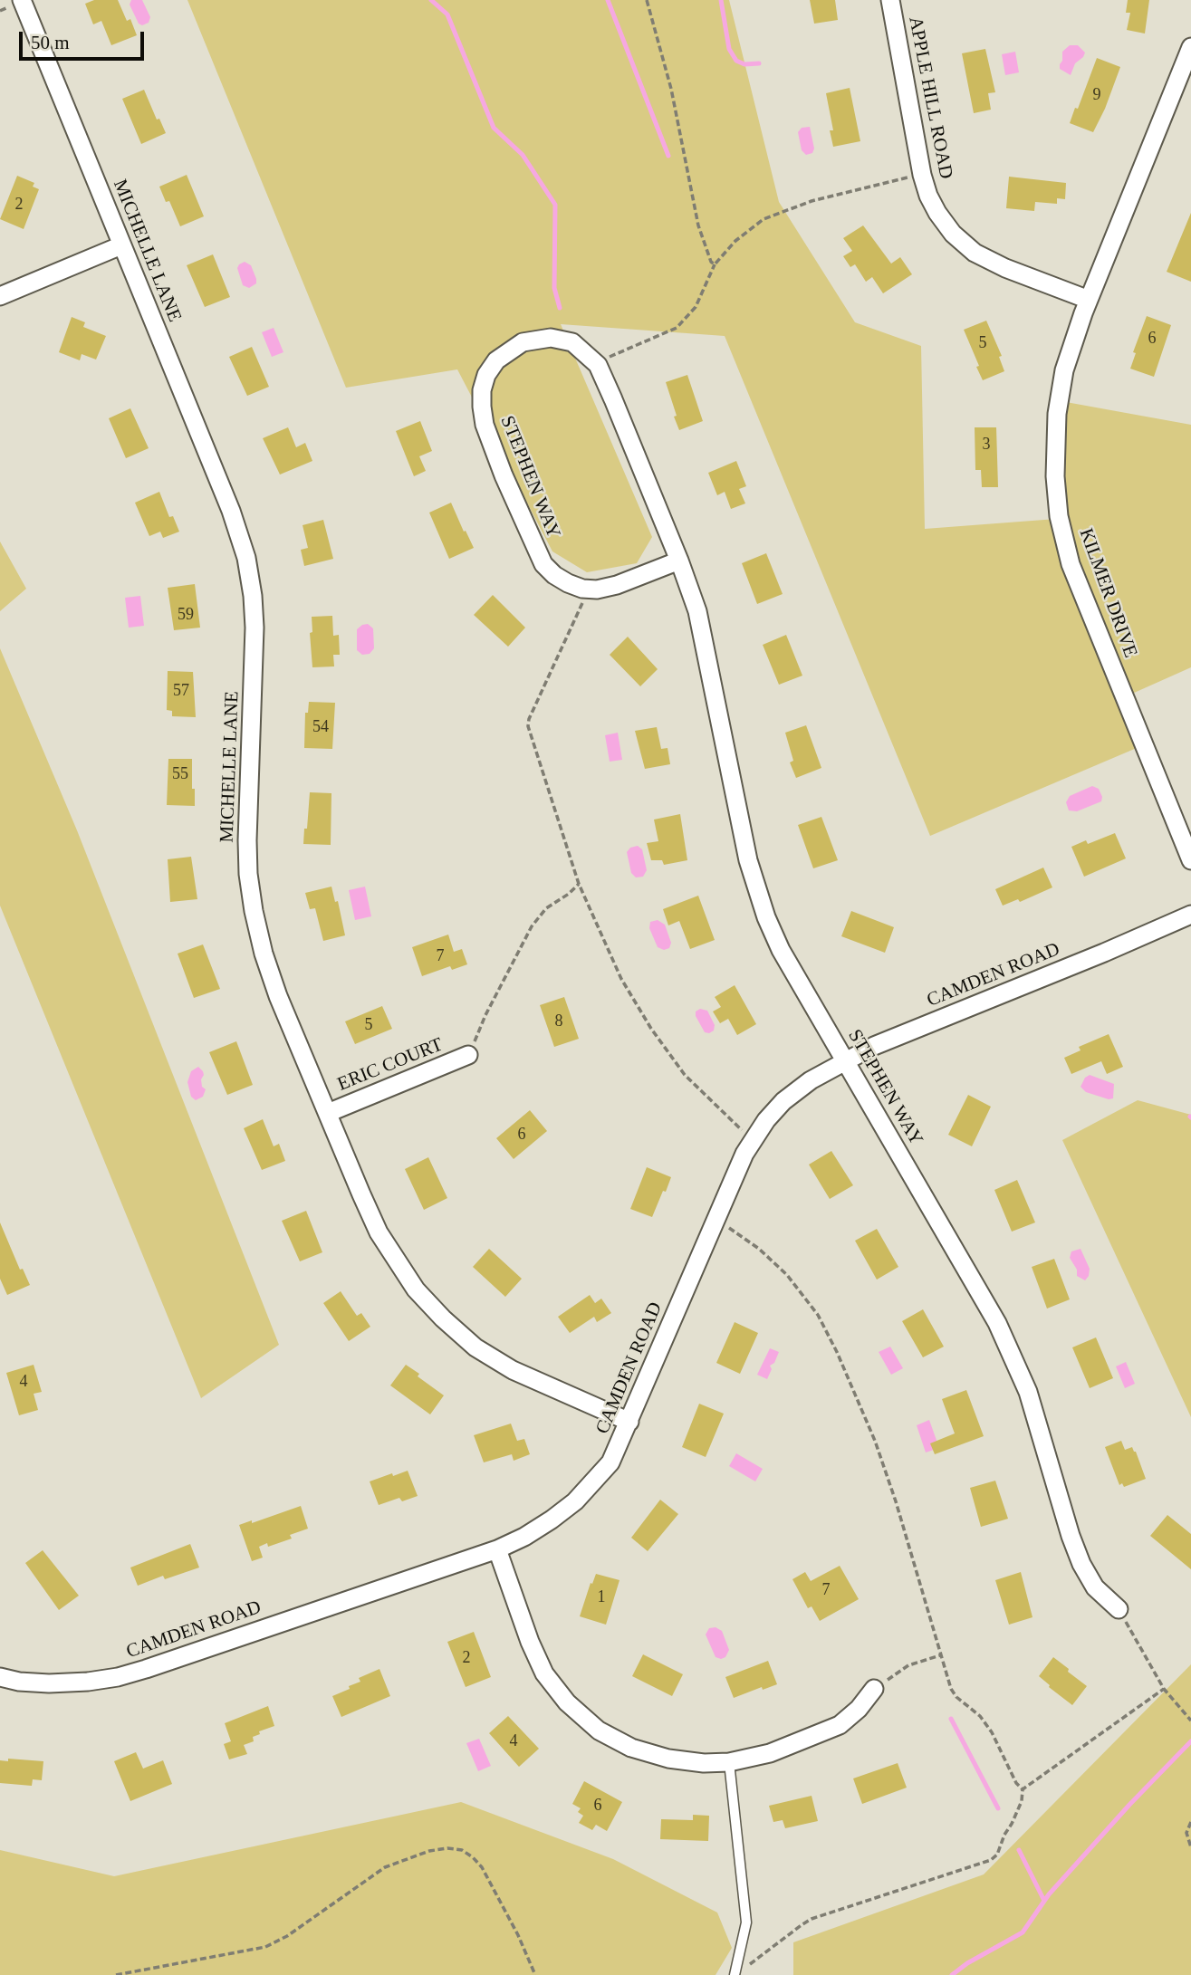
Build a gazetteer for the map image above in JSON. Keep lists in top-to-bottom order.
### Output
{
  "streets": {
    "street": [
      "APPLE HILL ROAD",
      "MICHELLE LANE",
      "STEPHEN WAY",
      "KILMER DRIVE",
      "CAMDEN ROAD",
      "ERIC COURT"
    ]
  },
  "crossings": [
    ["APPLE HILL ROAD", "KILMER DRIVE"],
    ["MICHELLE LANE", "CAMDEN ROAD"],
    ["MICHELLE LANE", "ERIC COURT"],
    ["STEPHEN WAY", "CAMDEN ROAD"]
  ],
  "house_numbers": [
    "9",
    "2",
    "6",
    "5",
    "3",
    "59",
    "57",
    "54",
    "55",
    "7",
    "8",
    "5",
    "6",
    "4",
    "7",
    "1",
    "2",
    "4",
    "6"
  ],
  "scale_bar": "50 m"
}
